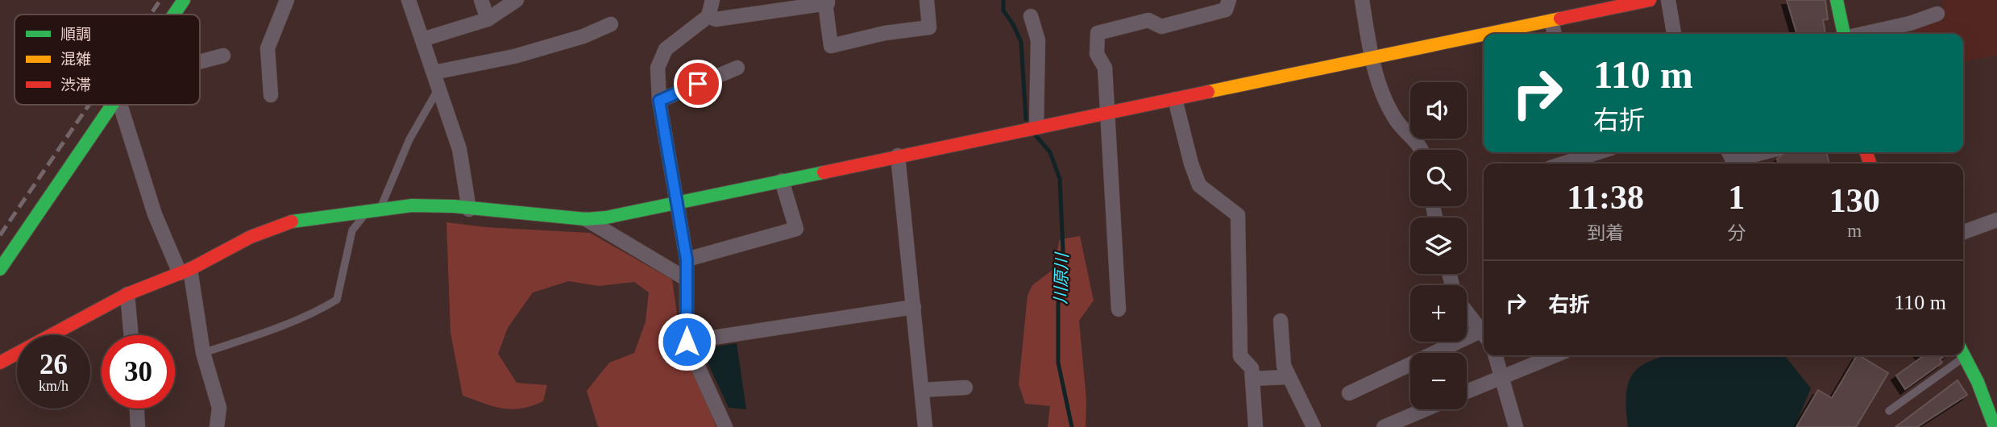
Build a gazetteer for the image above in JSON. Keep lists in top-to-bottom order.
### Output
{
  "water": ["川原川"],
  "legend": ["順調", "混雑", "渋滞"],
  "page": {
    "turn": ["110 m", "右折"],
    "map_buttons": ["+", "−"],
    "eta": [
      "11:38",
      "到着",
      "1",
      "分",
      "130",
      "m"
    ],
    "list": [
      {
        "name": "右折",
        "value": "110 m"
      }
    ],
    "speed": "26 km/h",
    "limit": "30"
  }
}
